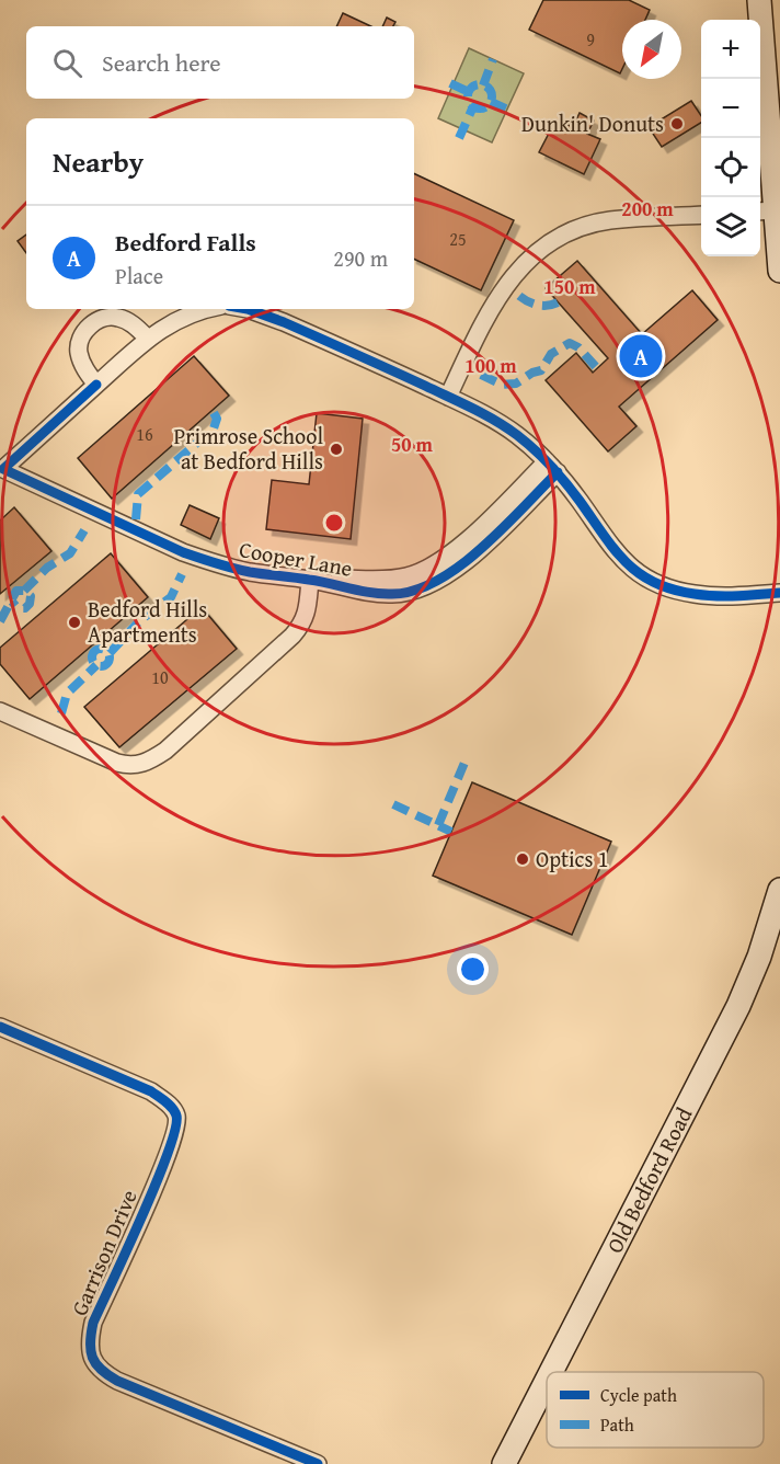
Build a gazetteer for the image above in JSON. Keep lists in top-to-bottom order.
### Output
{
  "streets": {
    "street": ["Cooper Lane", "Old Bedford Road", "Garrison Drive"]
  },
  "places": [
    "Dunkin' Donuts",
    "Primrose School at Bedford Hills",
    "Bedford Hills Apartments",
    "Optics 1"
  ],
  "house_numbers": [
    "9",
    "25",
    "16",
    "10"
  ],
  "legend": ["Cycle path", "Path"],
  "north": "bottom left",
  "page": {
    "map_buttons": ["+", "−"],
    "search": "Search here",
    "heading": "Nearby",
    "list": [
      {
        "mark": "A",
        "name": "Bedford Falls",
        "note": "Place",
        "value": "290 m"
      }
    ],
    "pins": "A"
  },
  "rings": [
    "200 m",
    "150 m",
    "100 m",
    "50 m"
  ]
}
